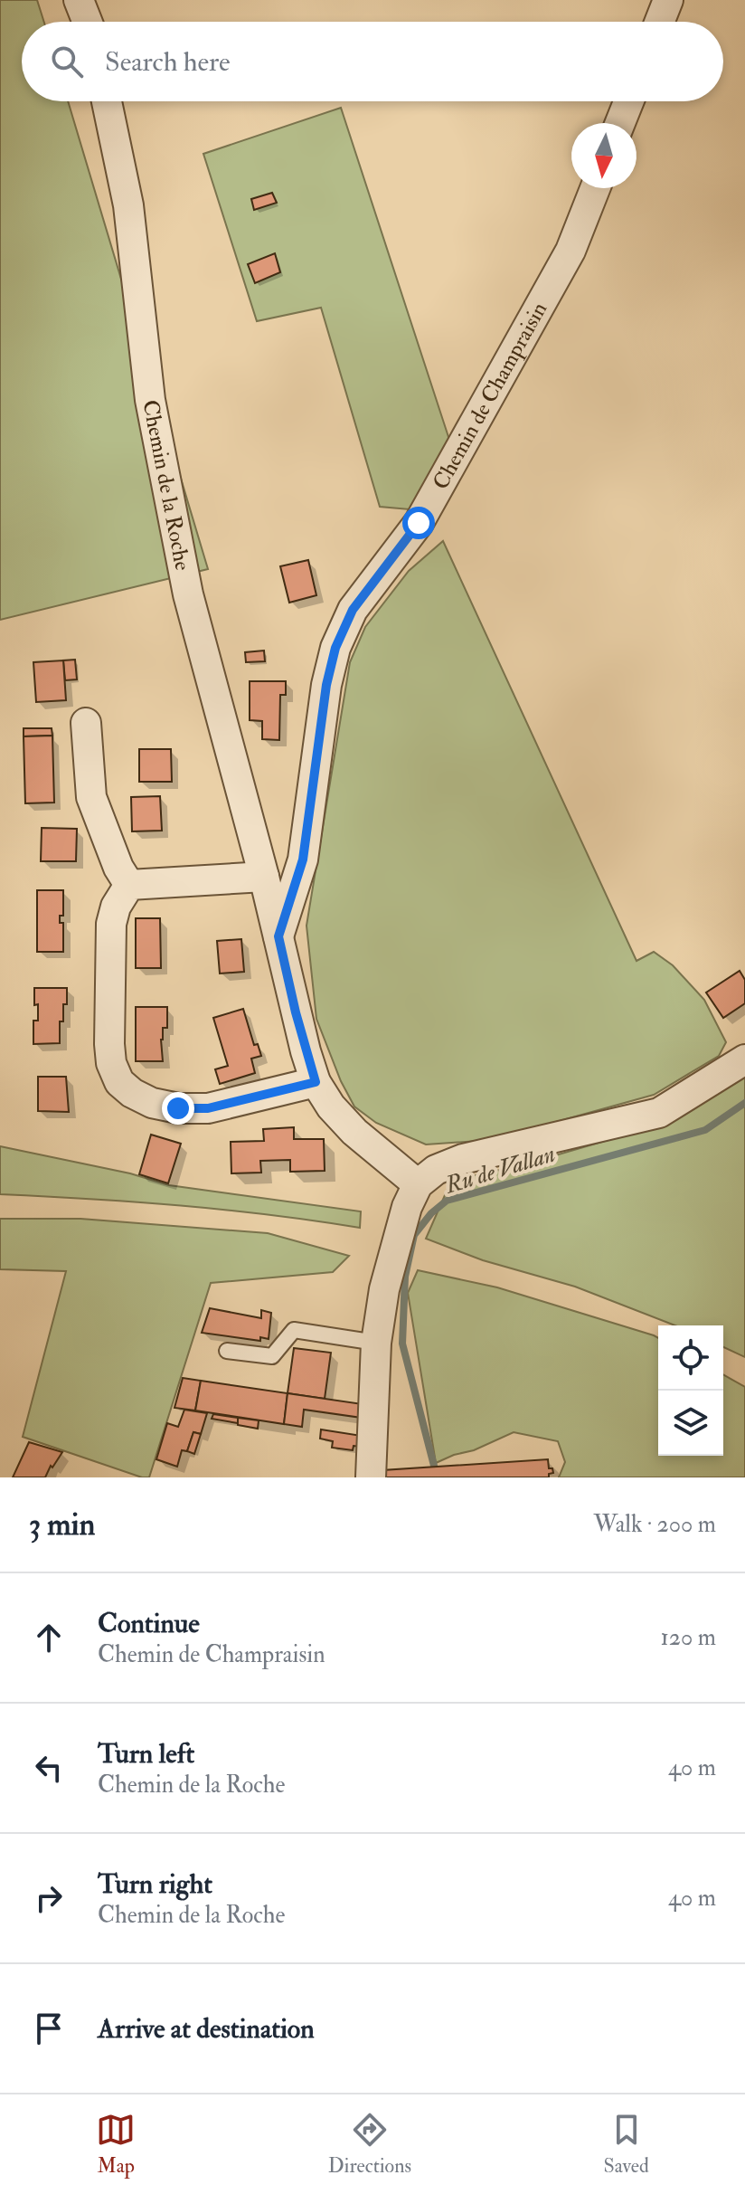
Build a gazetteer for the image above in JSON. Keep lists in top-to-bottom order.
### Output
{
  "streets": {
    "street": ["Chemin de Champraisin", "Chemin de la Roche"]
  },
  "crossings": [
    ["Chemin de Champraisin", "Chemin de la Roche"]
  ],
  "water": ["Ru de Vallan"],
  "north": "bottom",
  "page": {
    "search": "Search here",
    "heading": ["3 min", "Walk · 200 m"],
    "list": [
      ["Continue", "Chemin de Champraisin", "120 m"],
      ["Turn left", "Chemin de la Roche", "40 m"],
      ["Turn right", "Chemin de la Roche", "40 m"],
      "Arrive at destination"
    ],
    "nav": ["Map", "Directions", "Saved"]
  }
}
